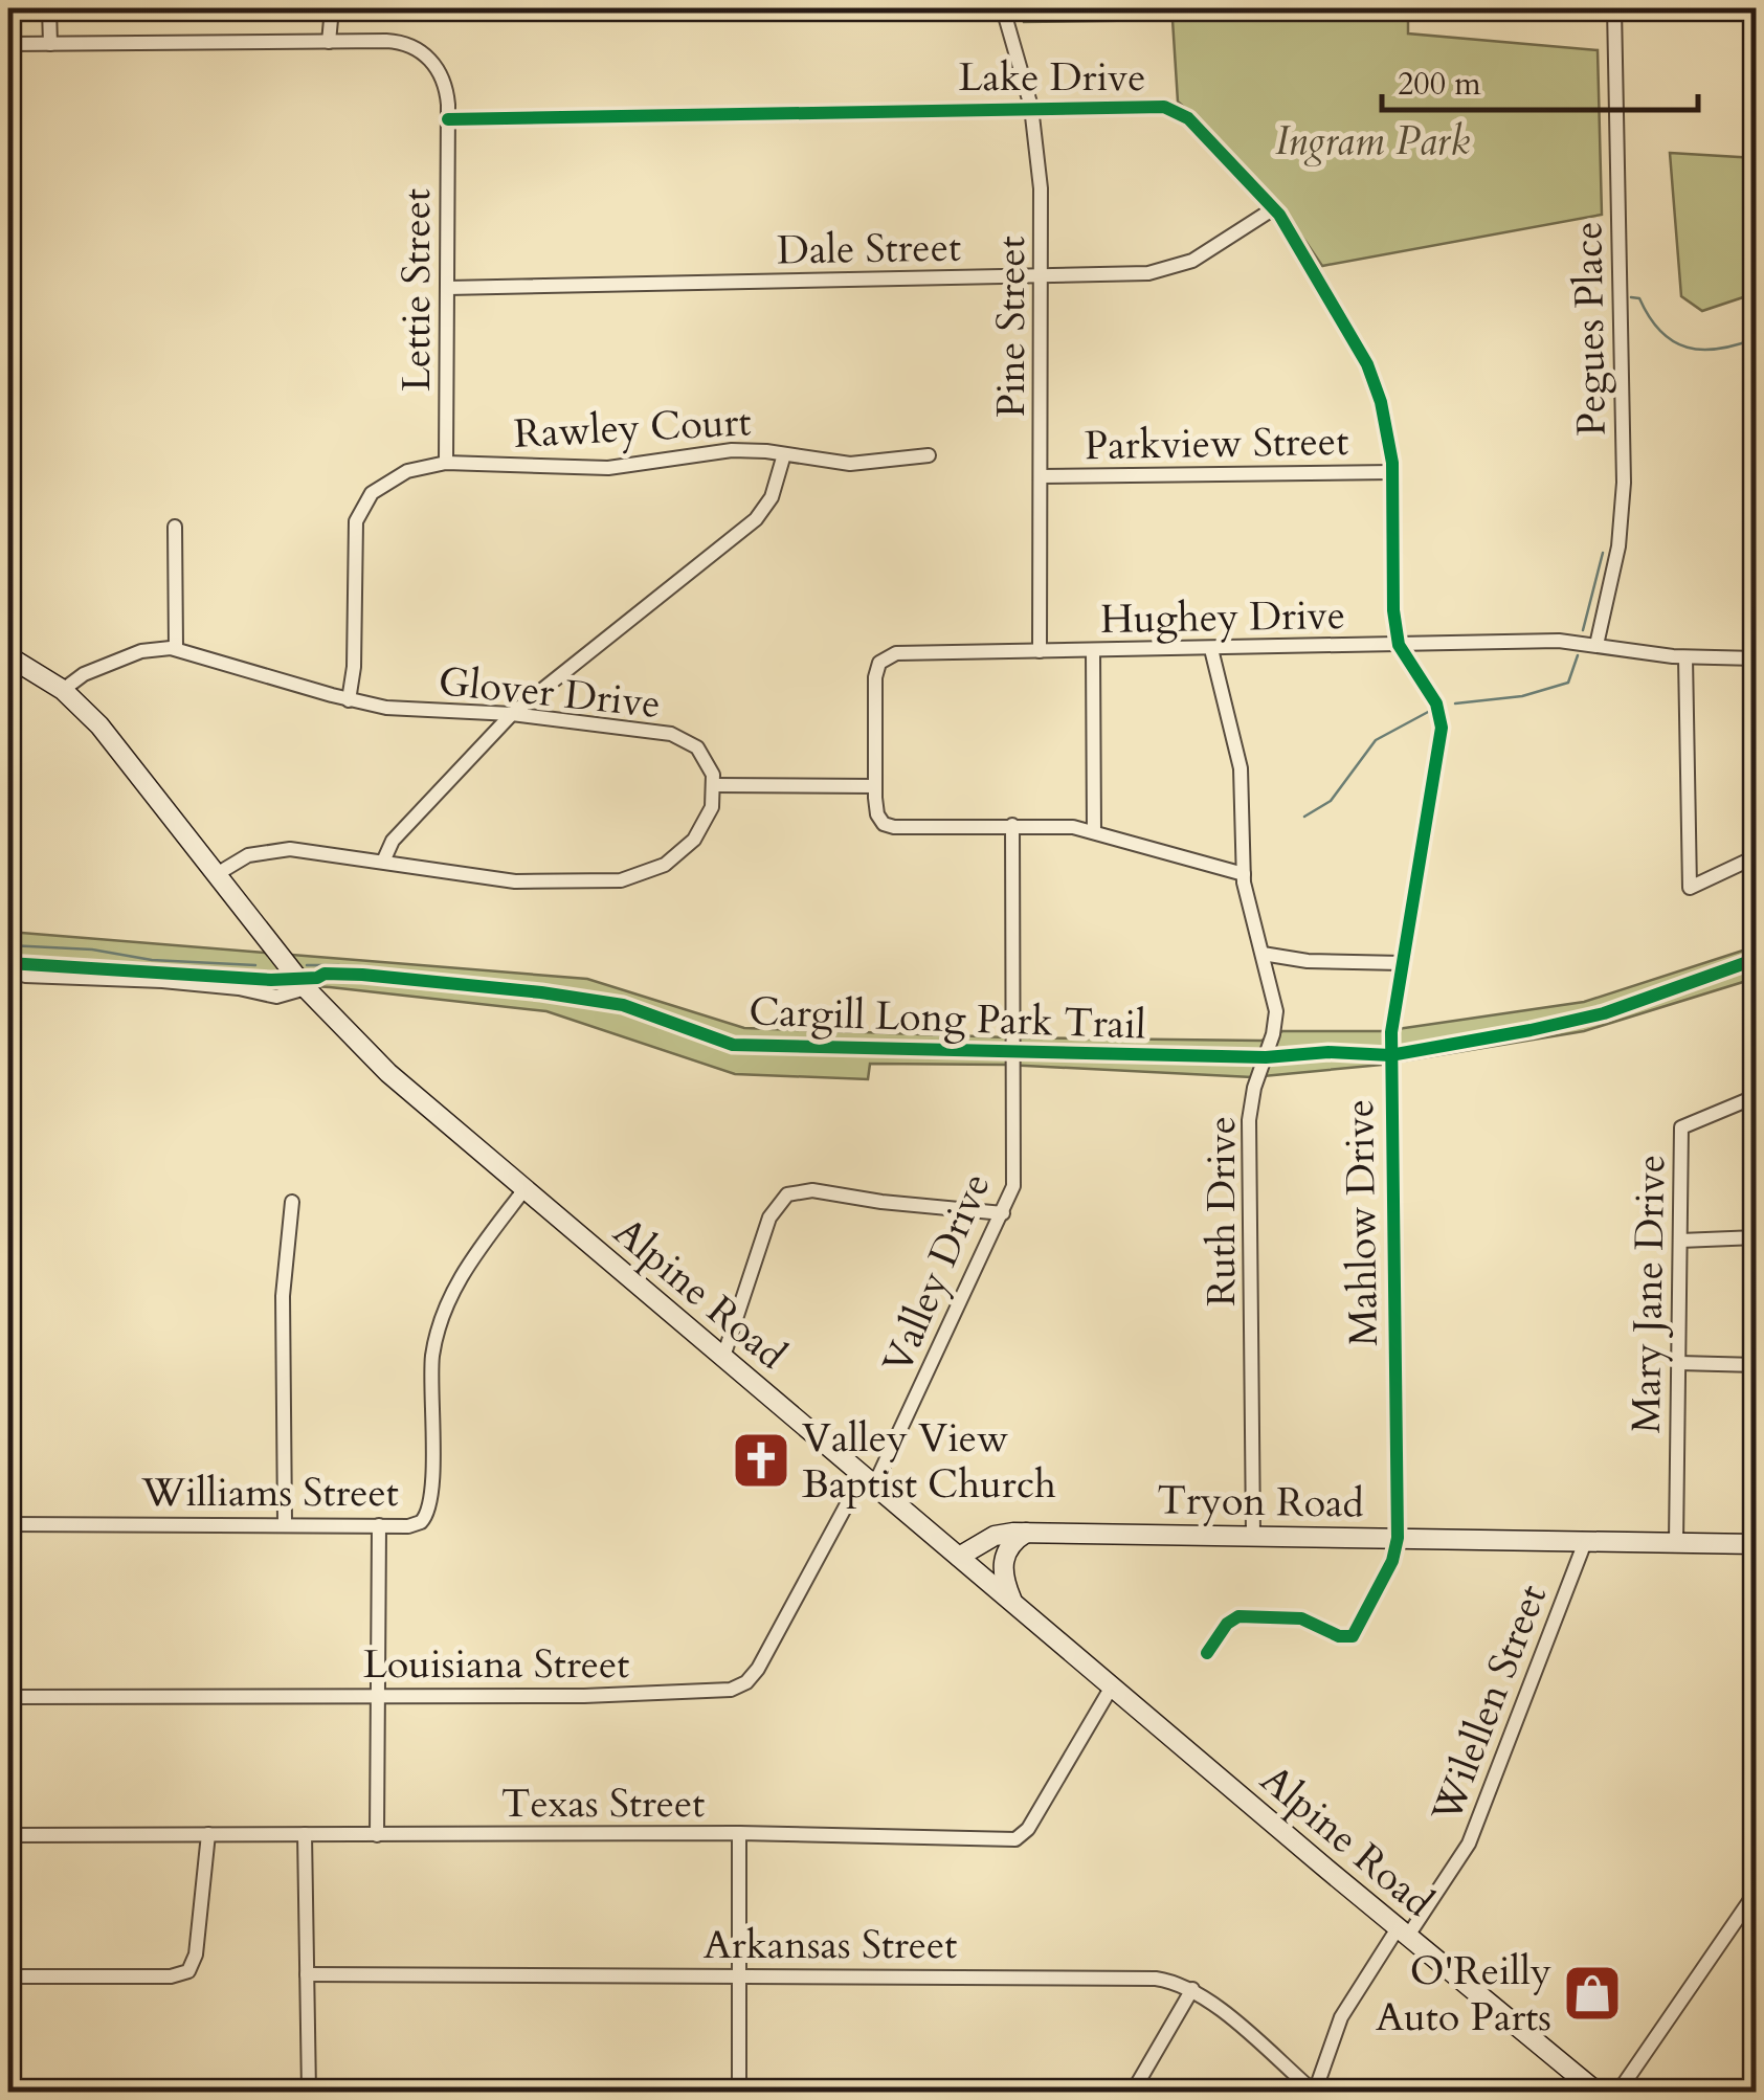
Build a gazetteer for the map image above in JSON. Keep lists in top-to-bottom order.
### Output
{
  "streets": {
    "main road": ["Alpine Road", "Tryon Road"],
    "street": [
      "Lake Drive",
      "Dale Street",
      "Lettie Street",
      "Pine Street",
      "Pegues Place",
      "Rawley Court",
      "Parkview Street",
      "Hughey Drive",
      "Glover Drive",
      "Ruth Drive",
      "Mahlow Drive",
      "Valley Drive",
      "Mary Jane Drive",
      "Williams Street",
      "Louisiana Street",
      "Wilellen Street",
      "Texas Street",
      "Arkansas Street"
    ],
    "cycle path": ["Cargill Long Park Trail"]
  },
  "crossings": [
    ["Lake Drive", "Dale Street"],
    ["Lake Drive", "Lettie Street"],
    ["Lake Drive", "Pine Street"],
    ["Lake Drive", "Parkview Street"],
    ["Lake Drive", "Hughey Drive"],
    ["Lake Drive", "Mahlow Drive"],
    ["Dale Street", "Lettie Street"],
    ["Dale Street", "Pine Street"],
    ["Lettie Street", "Rawley Court"],
    ["Pine Street", "Parkview Street"],
    ["Pine Street", "Hughey Drive"],
    ["Pegues Place", "Hughey Drive"],
    ["Rawley Court", "Glover Drive"],
    ["Hughey Drive", "Ruth Drive"],
    ["Hughey Drive", "Mahlow Drive"],
    ["Glover Drive", "Alpine Road"],
    ["Ruth Drive", "Tryon Road"],
    ["Mahlow Drive", "Tryon Road"],
    ["Valley Drive", "Alpine Road"],
    ["Valley Drive", "Louisiana Street"],
    ["Alpine Road", "Williams Street"],
    ["Alpine Road", "Tryon Road"],
    ["Alpine Road", "Louisiana Street"],
    ["Alpine Road", "Wilellen Street"],
    ["Alpine Road", "Texas Street"],
    ["Mary Jane Drive", "Tryon Road"],
    ["Tryon Road", "Wilellen Street"],
    ["Wilellen Street", "Arkansas Street"]
  ],
  "parks": ["Ingram Park"],
  "places": {
    "church": ["Valley View Baptist Church"],
    "shop": ["O'Reilly Auto Parts"]
  },
  "scale_bar": "200 m"
}
